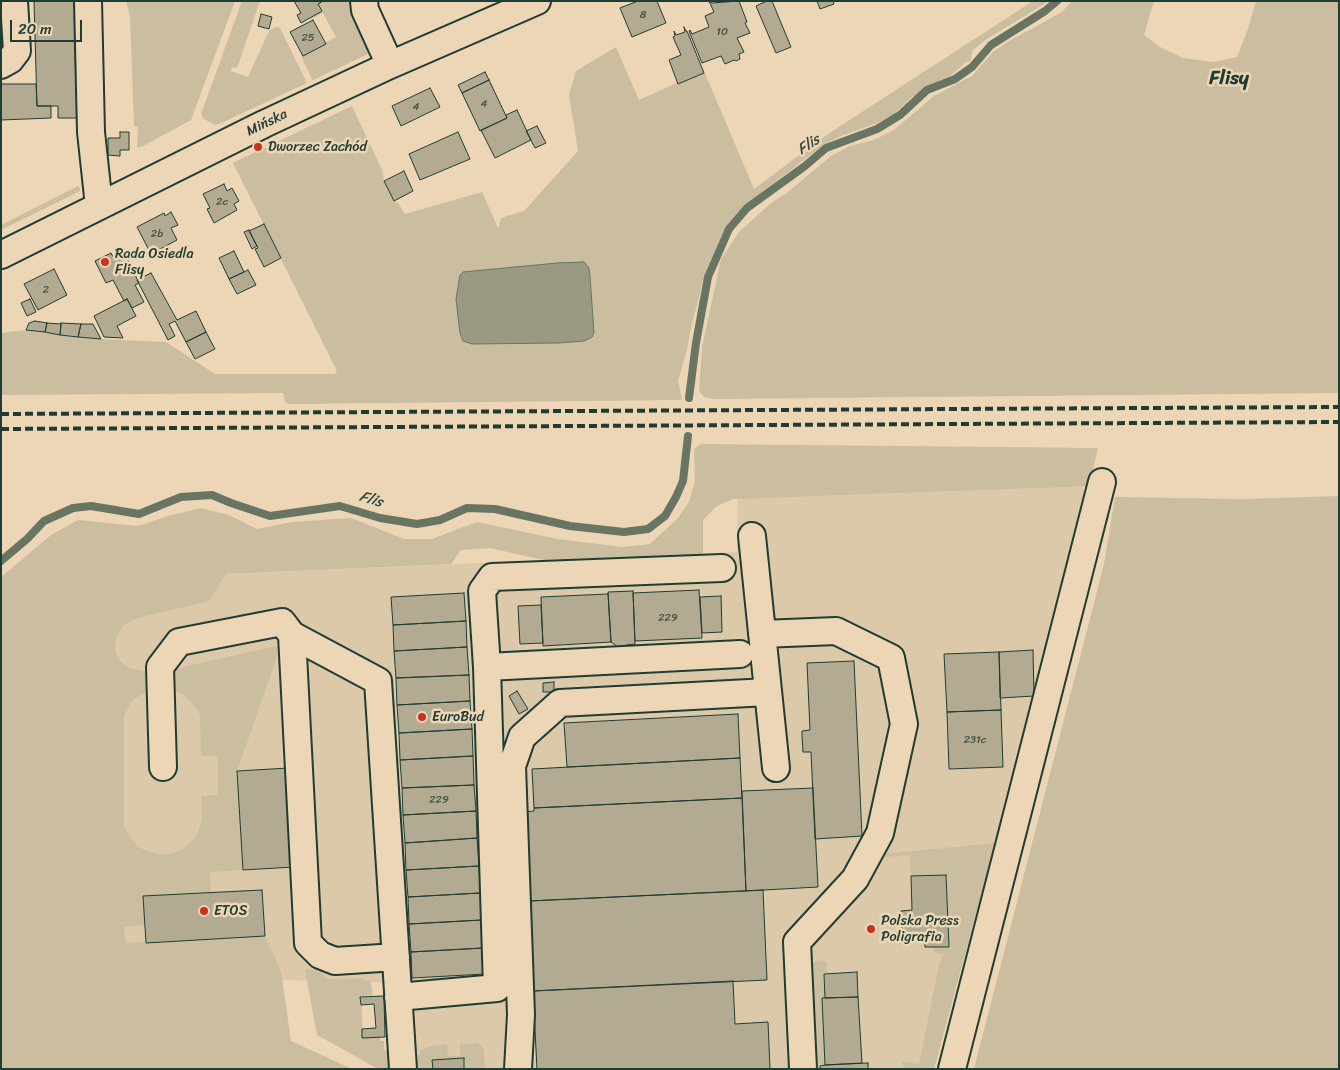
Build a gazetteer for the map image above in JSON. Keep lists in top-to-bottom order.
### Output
{
  "streets": {
    "street": ["Mińska"]
  },
  "districts": ["Flisy"],
  "water": ["Flis"],
  "places": [
    "Dworzec Zachód",
    "Rada Osiedla Flisy",
    "EuroBud",
    "ETOS",
    "Polska Press Poligrafia"
  ],
  "house_numbers": [
    "8",
    "10",
    "25",
    "4",
    "4",
    "2c",
    "2b",
    "2",
    "229",
    "231c",
    "229"
  ],
  "scale_bar": "20 m"
}
